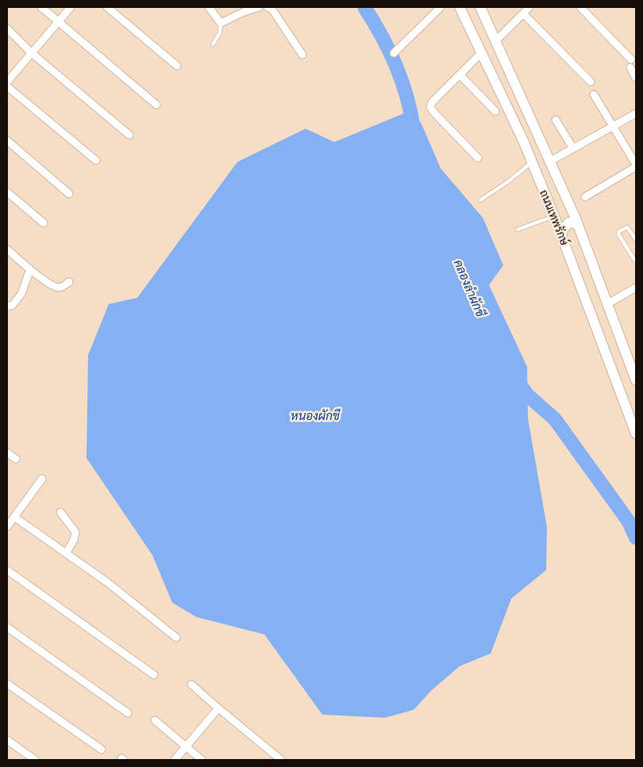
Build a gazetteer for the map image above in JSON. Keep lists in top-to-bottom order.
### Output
{
  "streets": {
    "main road": ["ถนนเทพรักษ์"]
  },
  "water": ["คลองลำผักชี", "หนองผักชี"]
}
